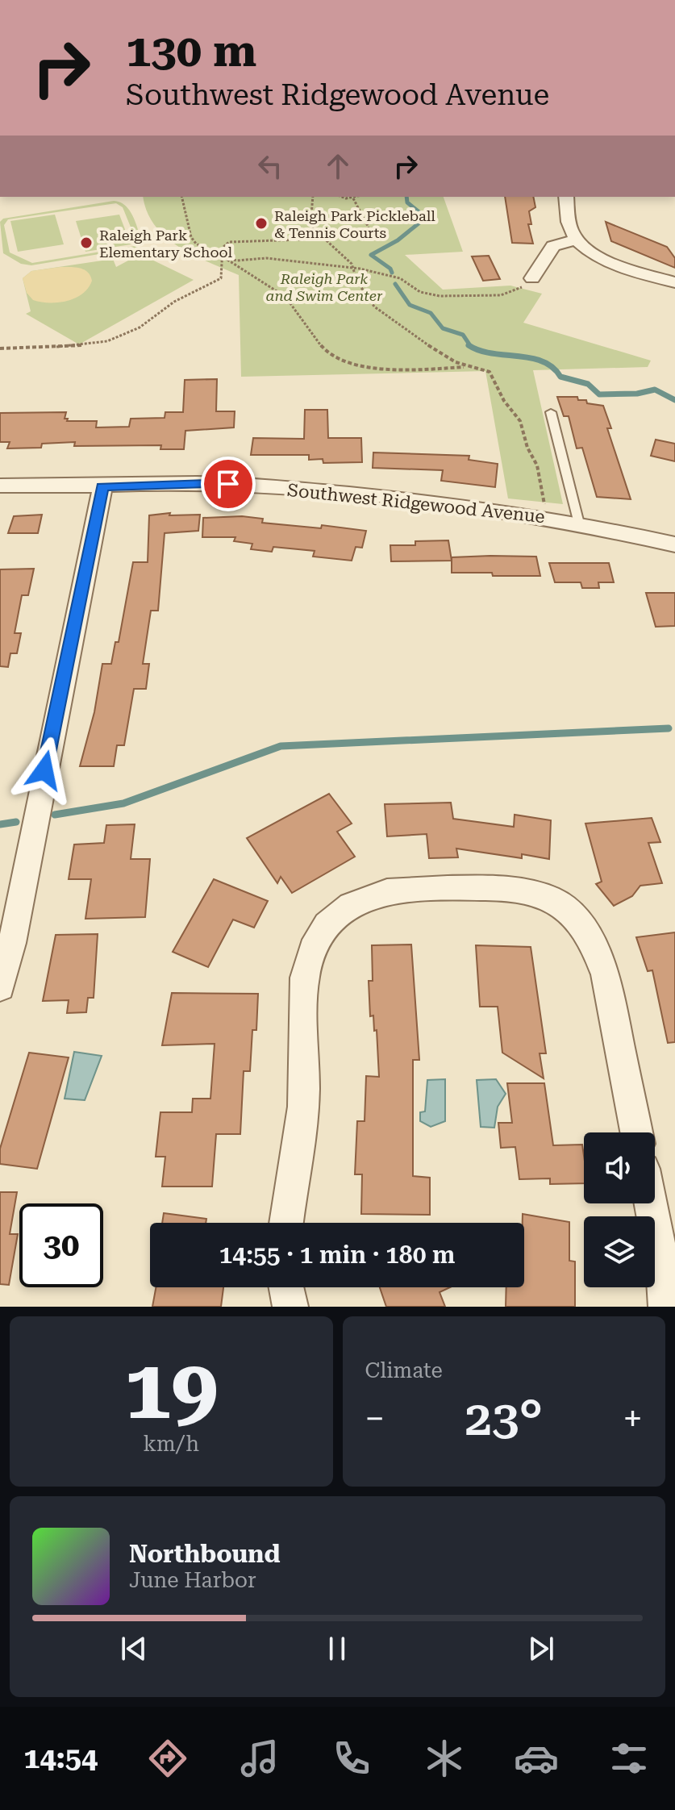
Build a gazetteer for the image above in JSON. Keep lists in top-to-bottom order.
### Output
{
  "streets": {
    "street": ["Southwest Ridgewood Avenue"]
  },
  "parks": ["Raleigh Park and Swim Center"],
  "places": ["Raleigh Park Pickleball & Tennis Courts", "Raleigh Park Elementary School"],
  "page": {
    "turn": ["130 m", "Southwest Ridgewood Avenue"],
    "limit": "30",
    "trip": "14:55 · 1 min · 180 m",
    "tile": [
      ["19", "km/h"],
      "Climate"
    ],
    "heat": ["−", "23°", "+"],
    "song": ["Northbound", "June Harbor"],
    "tabs": "14:54"
  }
}
